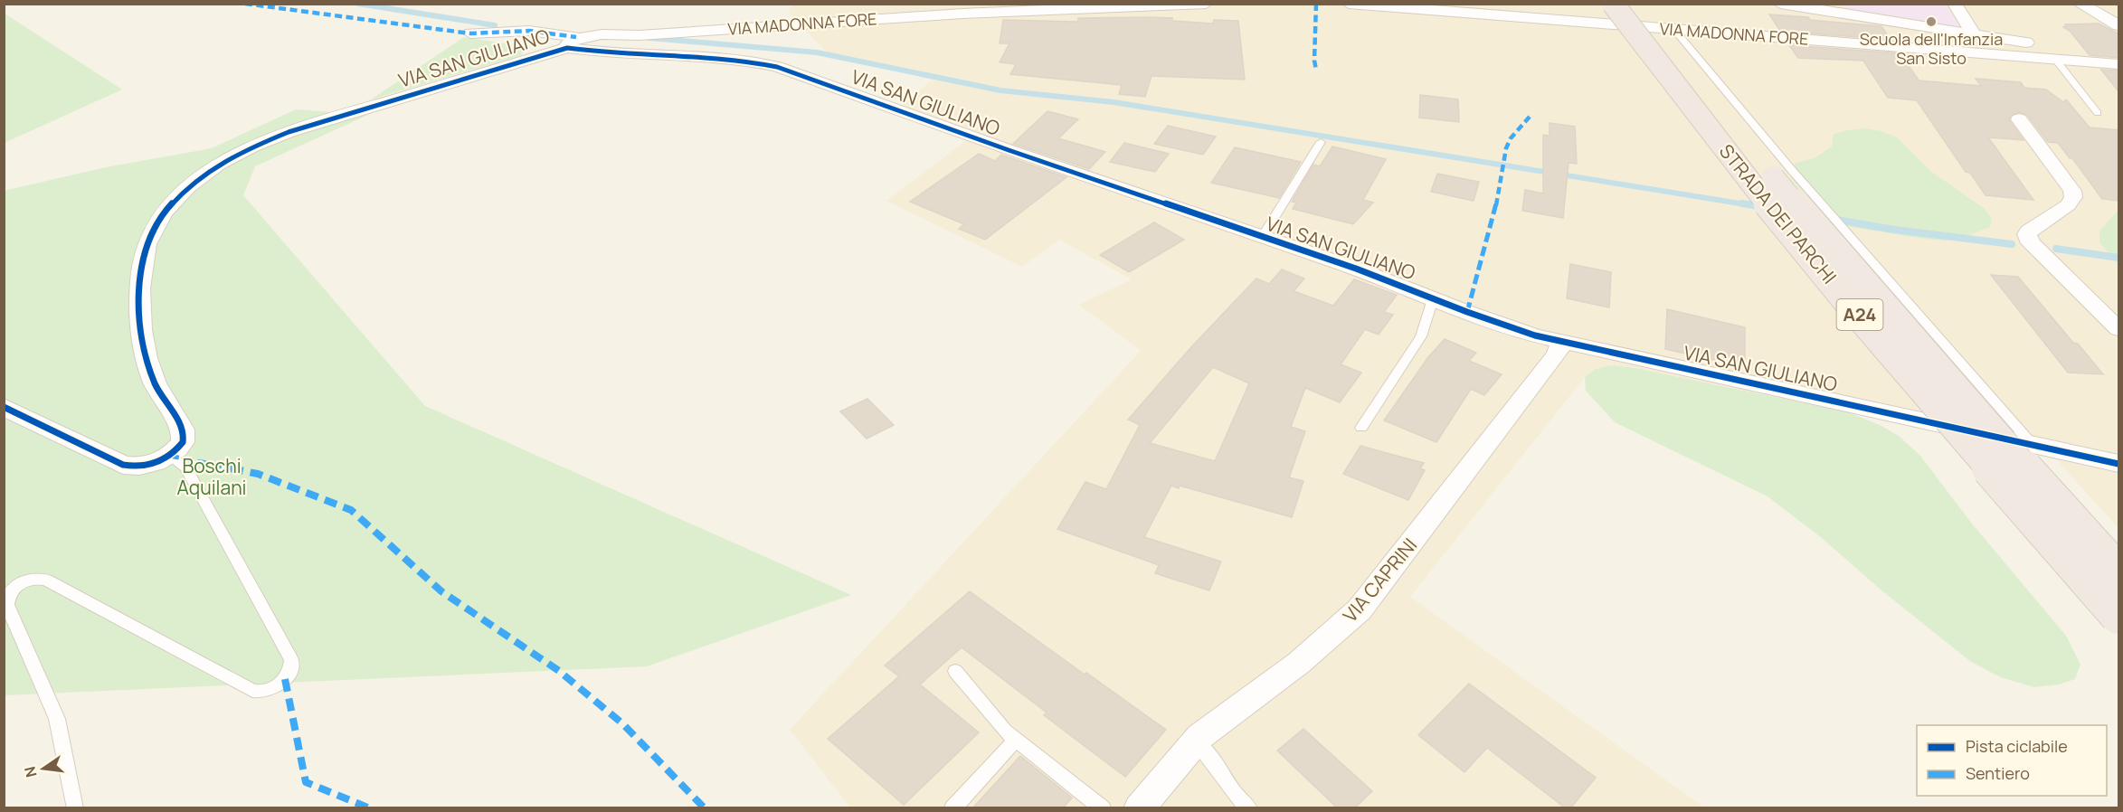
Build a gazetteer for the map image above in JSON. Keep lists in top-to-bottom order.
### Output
{
  "streets": {
    "highway": ["STRADA DEI PARCHI", "A24"],
    "street": ["VIA MADONNA FORE", "VIA SAN GIULIANO", "VIA CAPRINI"]
  },
  "crossings": [
    ["VIA MADONNA FORE", "VIA SAN GIULIANO"],
    ["VIA SAN GIULIANO", "VIA CAPRINI"]
  ],
  "parks": ["Boschi Aquilani"],
  "places": ["Scuola dell'Infanzia San Sisto"],
  "legend": ["Pista ciclabile", "Sentiero"],
  "north": "left"
}
